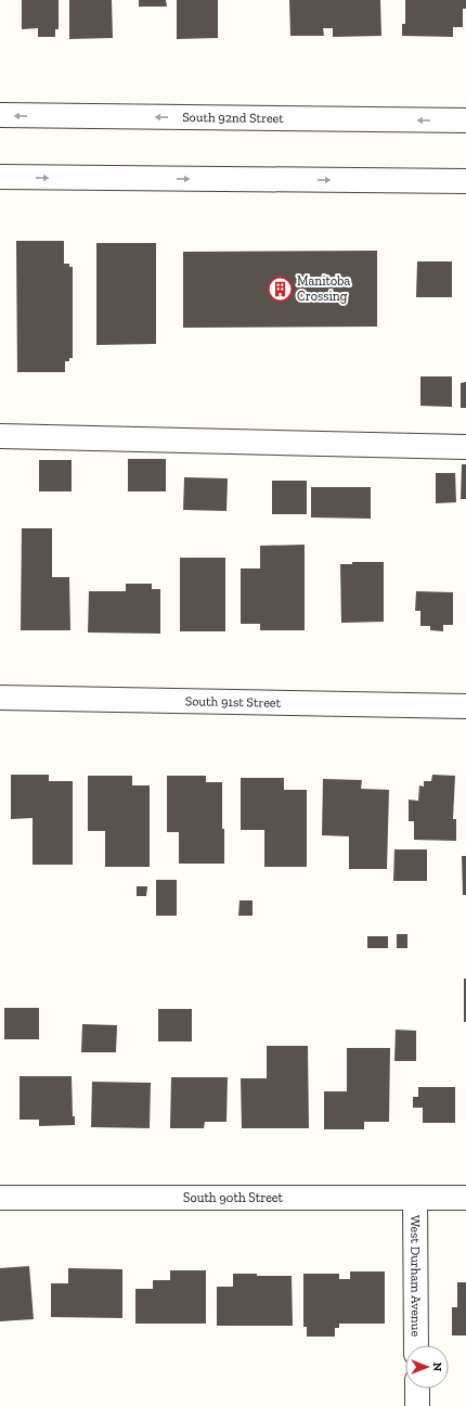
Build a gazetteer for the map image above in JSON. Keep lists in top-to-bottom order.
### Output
{
  "streets": {
    "street": [
      "South 92nd Street",
      "South 91st Street",
      "South 90th Street",
      "West Durham Avenue"
    ]
  },
  "crossings": [
    ["South 90th Street", "West Durham Avenue"]
  ],
  "places": {
    "building": ["Manitoba Crossing"]
  },
  "north": "right"
}
